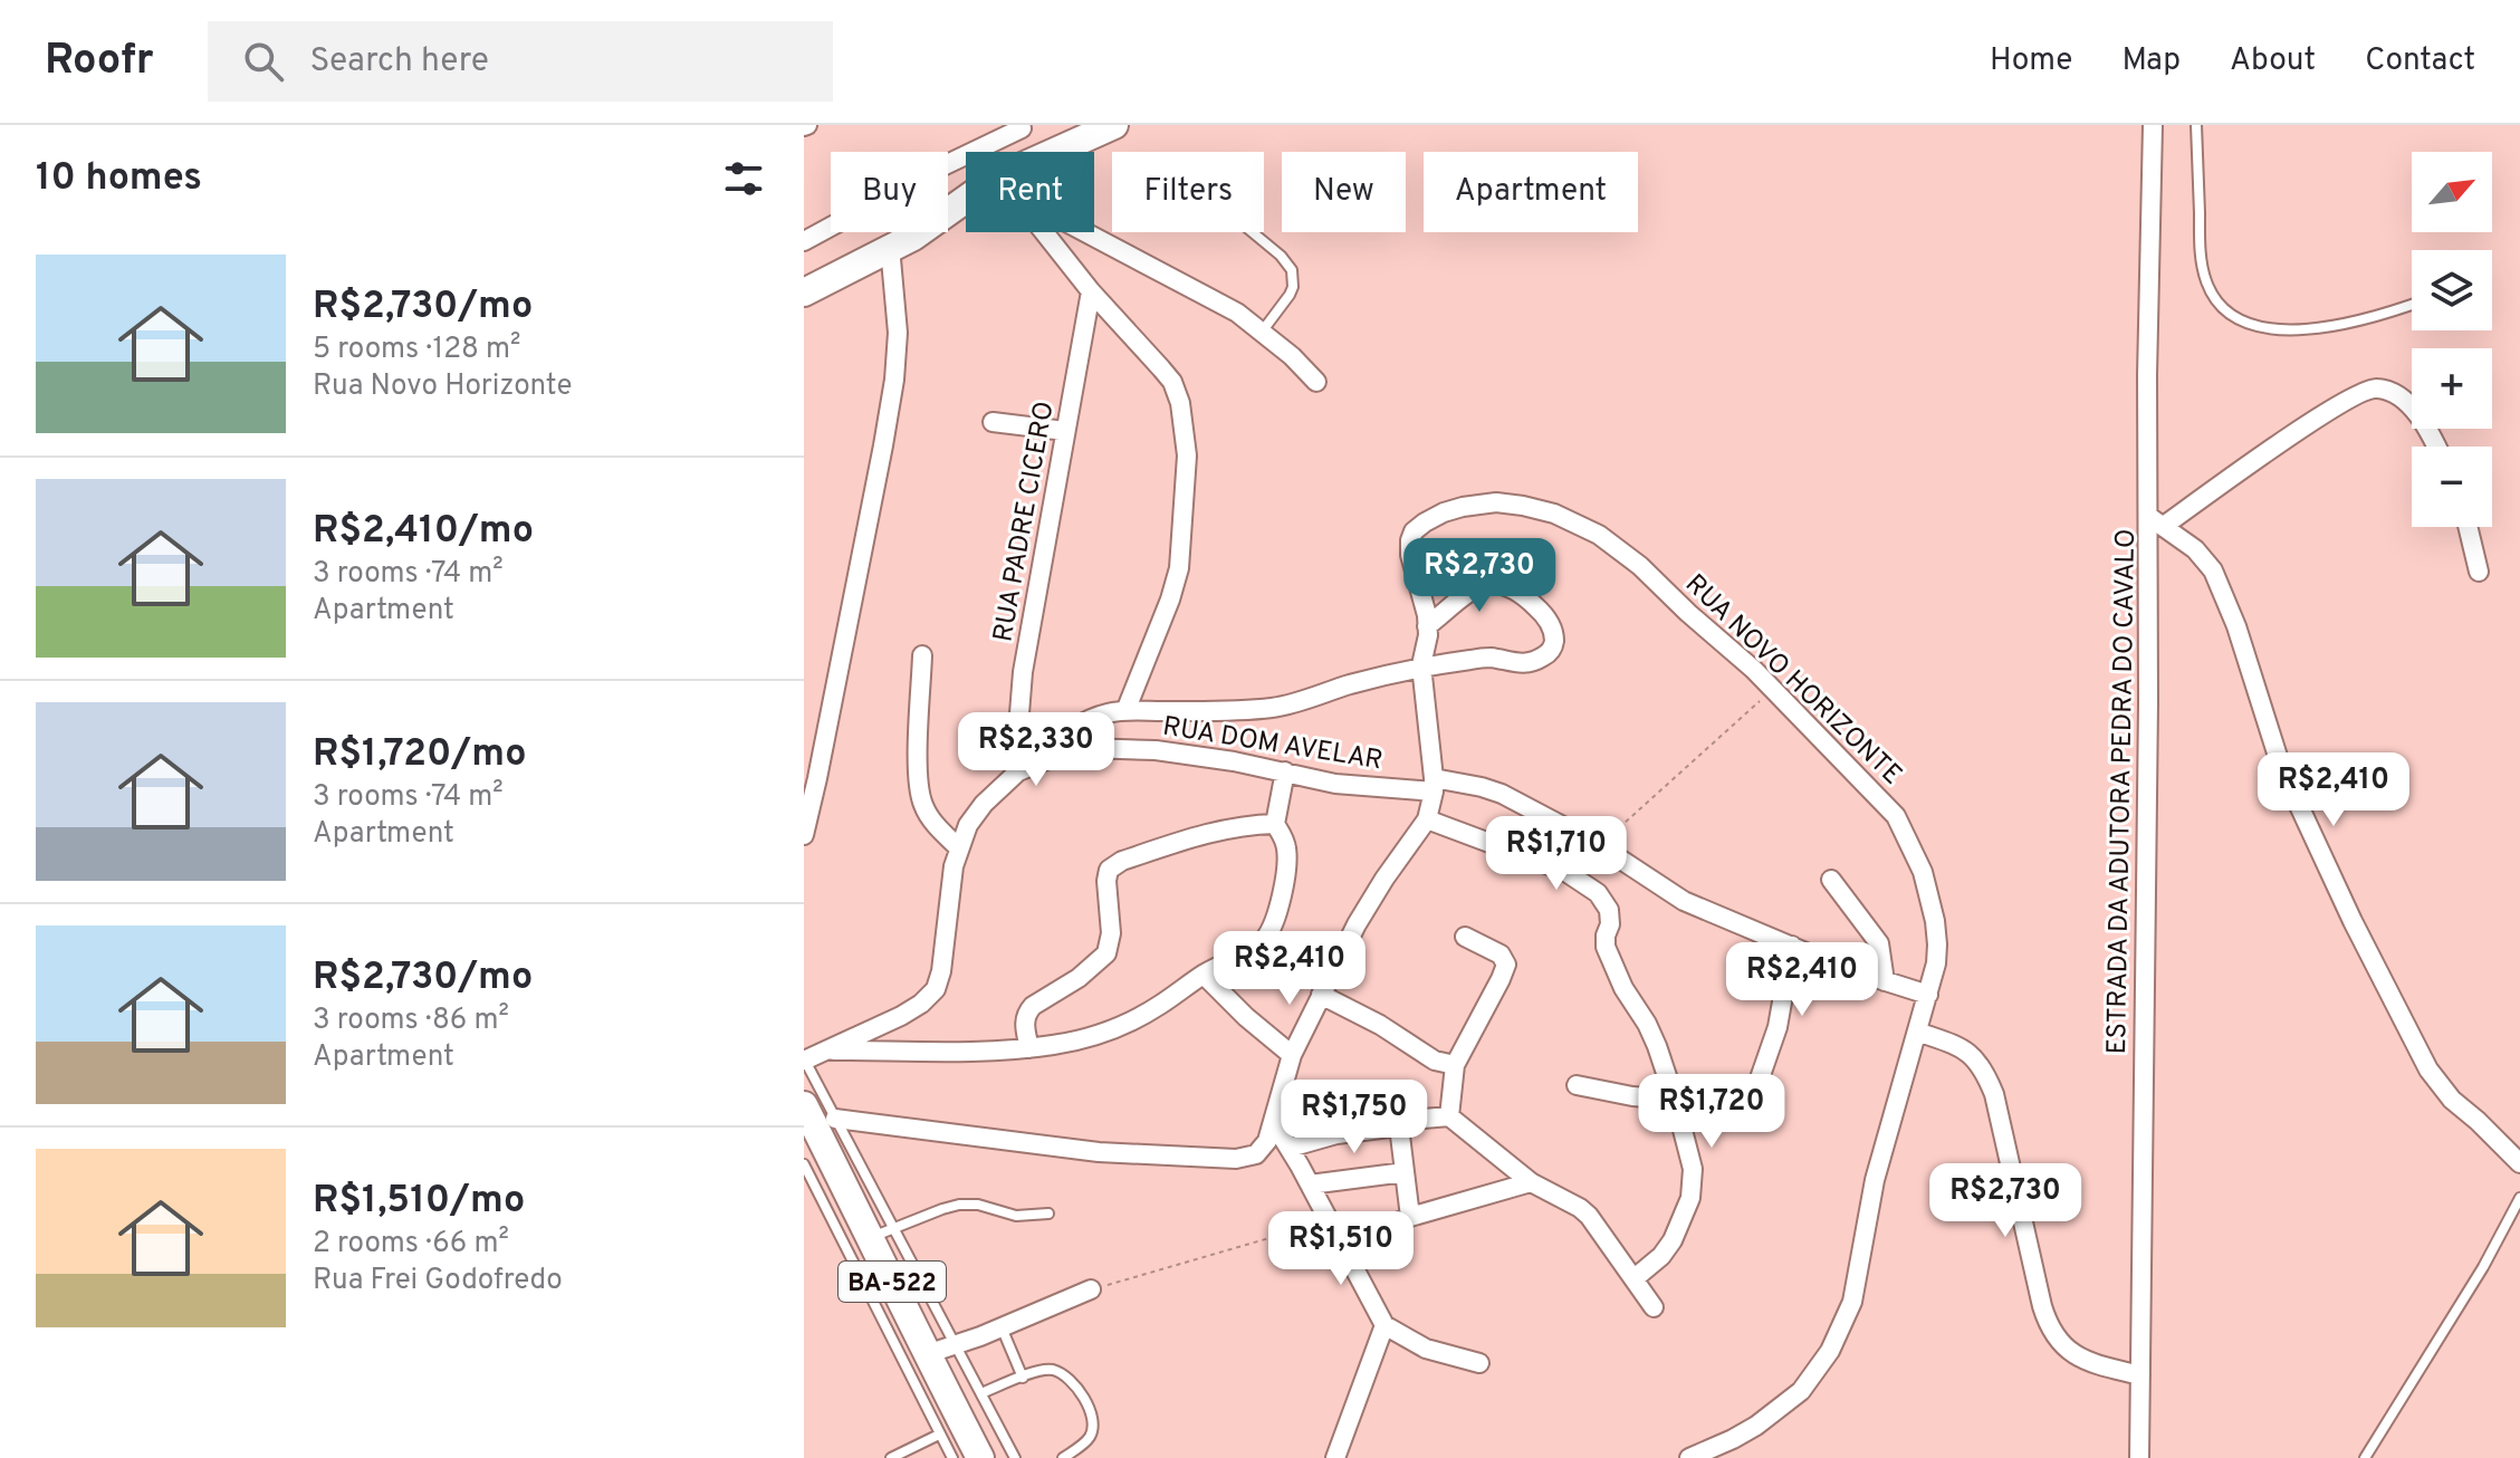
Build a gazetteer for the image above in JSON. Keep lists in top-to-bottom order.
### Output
{
  "streets": {
    "main road": ["BA-522"],
    "street": [
      "RUA PADRE CICERO",
      "RUA NOVO HORIZONTE",
      "RUA DOM AVELAR",
      "ESTRADA DA ADUTORA PEDRA DO CAVALO"
    ]
  },
  "crossings": [
    ["RUA PADRE CICERO", "RUA DOM AVELAR"],
    ["RUA NOVO HORIZONTE", "RUA DOM AVELAR"]
  ],
  "north": "top right",
  "page": {
    "header": "Roofr",
    "search": "Search here",
    "nav": [
      "Home",
      "Map",
      "About",
      "Contact"
    ],
    "heading": "10 homes",
    "map_buttons": ["+", "−"],
    "chip": [
      "Buy",
      "Rent",
      "Filters",
      "New",
      "Apartment"
    ],
    "list": [
      {
        "name": "R$2,730/mo",
        "note": "5 rooms · 128 m² · Rua Novo Horizonte"
      },
      {
        "name": "R$2,410/mo",
        "note": "3 rooms · 74 m² · Apartment"
      },
      {
        "name": "R$1,720/mo",
        "note": "3 rooms · 74 m² · Apartment"
      },
      {
        "name": "R$2,730/mo",
        "note": "3 rooms · 86 m² · Apartment"
      },
      {
        "name": "R$1,510/mo",
        "note": "2 rooms · 66 m² · Rua Frei Godofredo"
      }
    ],
    "price": [
      "R$2,730",
      "R$2,330",
      "R$2,410",
      "R$1,710",
      "R$2,410",
      "R$2,410",
      "R$1,720",
      "R$1,750",
      "R$2,730",
      "R$1,510"
    ]
  }
}
